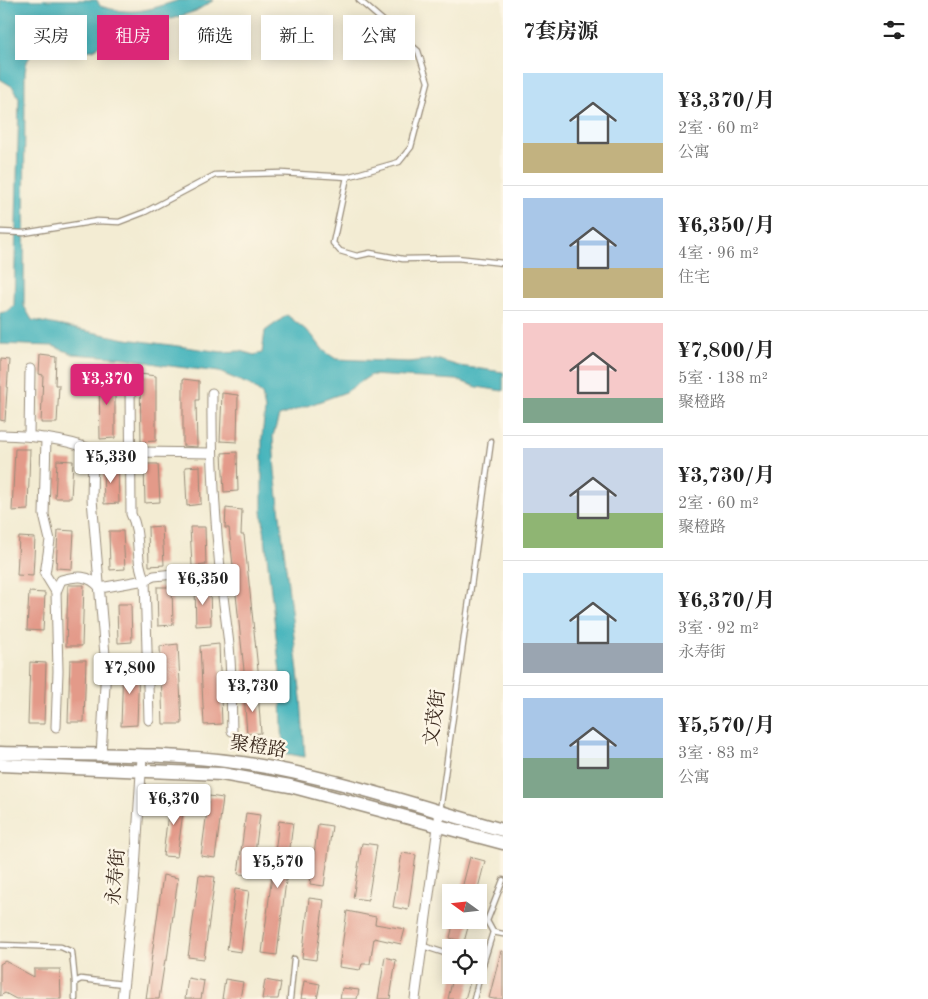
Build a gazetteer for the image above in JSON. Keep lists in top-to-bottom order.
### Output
{
  "streets": {
    "street": ["文茂街", "聚橙路", "永寿街"]
  },
  "crossings": [
    ["文茂街", "聚橙路"],
    ["聚橙路", "永寿街"]
  ],
  "north": "left",
  "page": {
    "heading": "7套房源",
    "chip": [
      "买房",
      "租房",
      "筛选",
      "新上",
      "公寓"
    ],
    "list": [
      {
        "name": "¥3,370/月",
        "note": "2室 · 60 m² · 公寓"
      },
      {
        "name": "¥6,350/月",
        "note": "4室 · 96 m² · 住宅"
      },
      {
        "name": "¥7,800/月",
        "note": "5室 · 138 m² · 聚橙路"
      },
      {
        "name": "¥3,730/月",
        "note": "2室 · 60 m² · 聚橙路"
      },
      {
        "name": "¥6,370/月",
        "note": "3室 · 92 m² · 永寿街"
      },
      {
        "name": "¥5,570/月",
        "note": "3室 · 83 m² · 公寓"
      }
    ],
    "price": [
      "¥3,370",
      "¥5,330",
      "¥6,350",
      "¥7,800",
      "¥3,730",
      "¥6,370",
      "¥5,570"
    ]
  }
}
